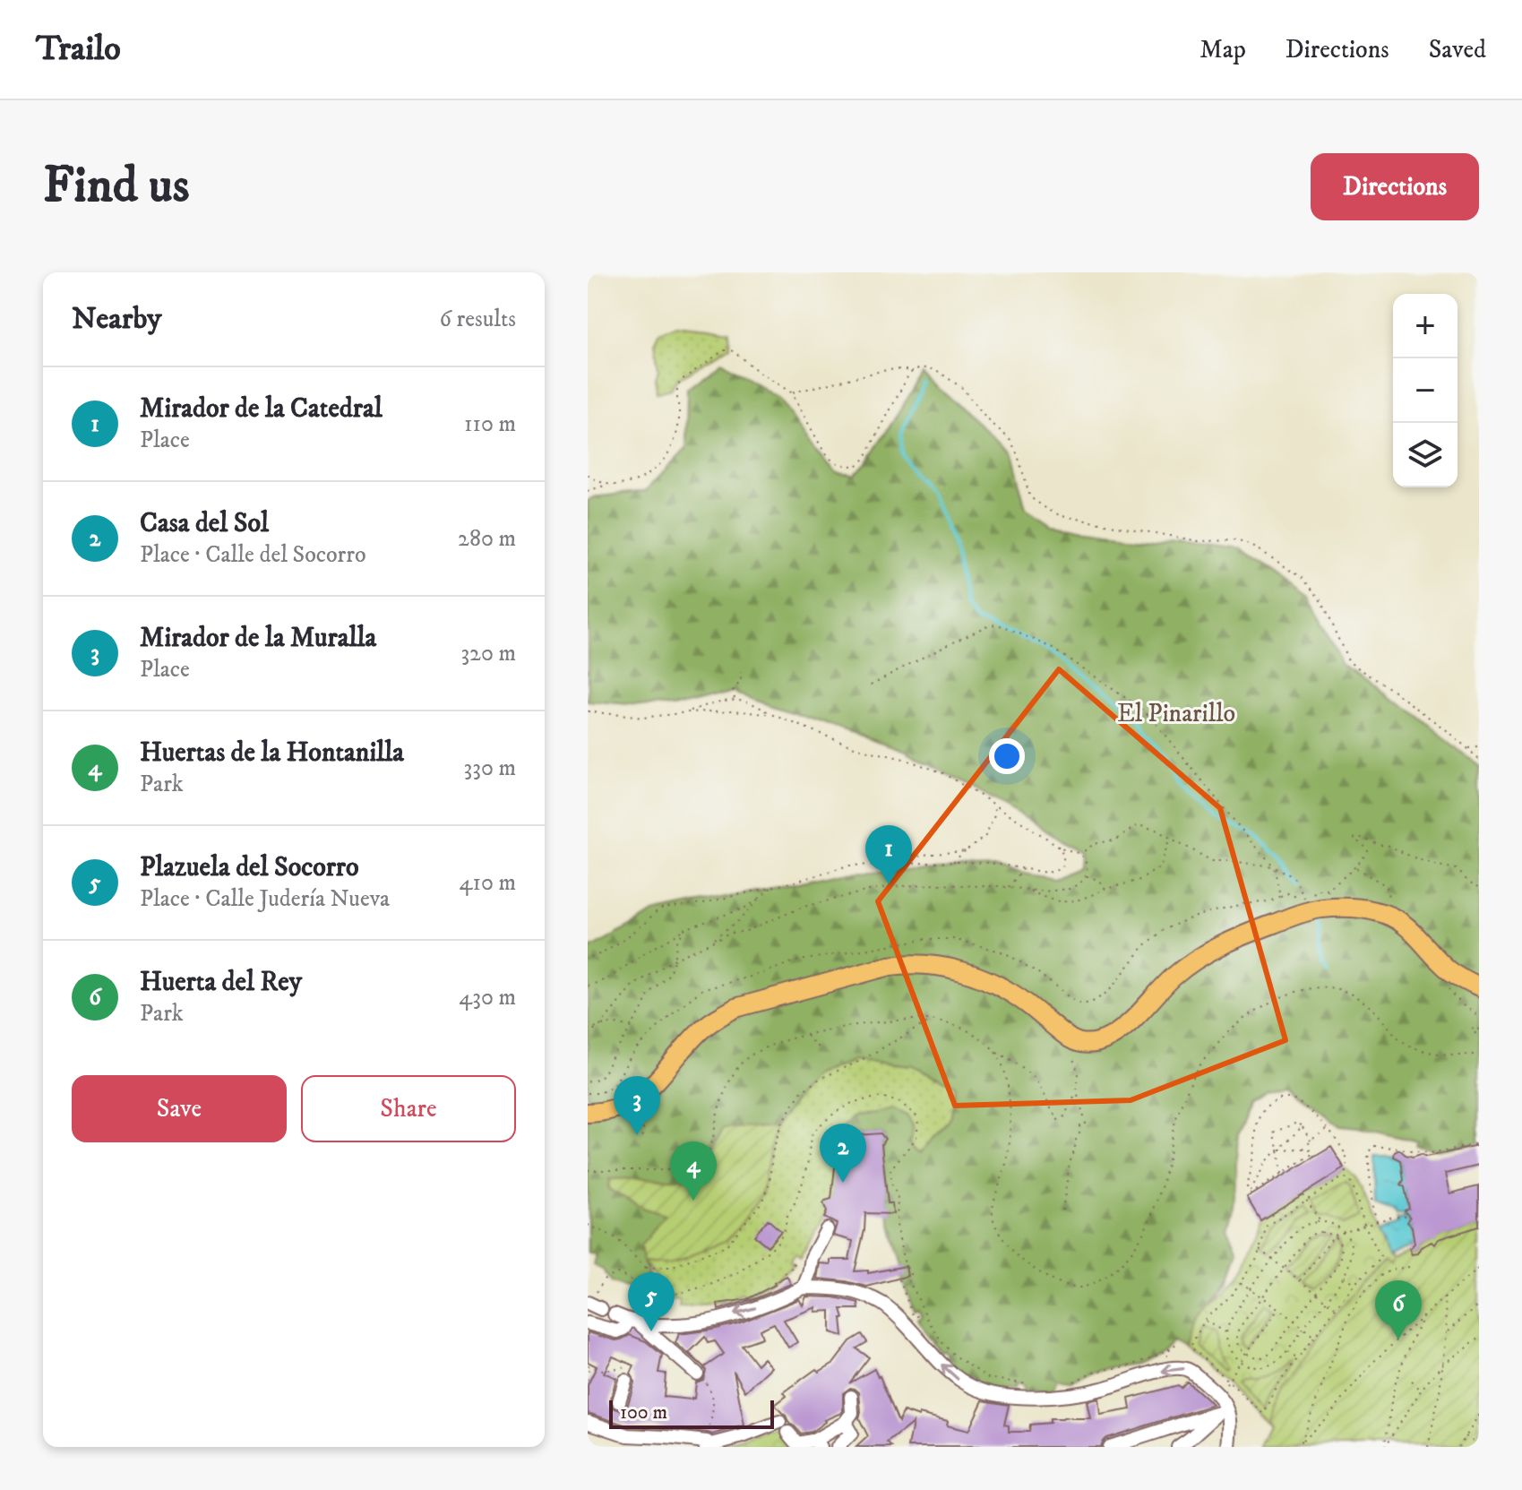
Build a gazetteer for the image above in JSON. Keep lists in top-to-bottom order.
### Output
{
  "parks": ["El Pinarillo"],
  "scale_bar": "100 m",
  "page": {
    "header": "Trailo",
    "nav": ["Map", "Directions", "Saved"],
    "buttons": [
      "Directions",
      ["Save", "Share"]
    ],
    "title": "Find us",
    "heading": ["Nearby", "6 results"],
    "map_buttons": ["+", "−"],
    "list": [
      {
        "mark": "1",
        "name": "Mirador de la Catedral",
        "note": "Place",
        "value": "110 m"
      },
      {
        "mark": "2",
        "name": "Casa del Sol",
        "note": "Place · Calle del Socorro",
        "value": "280 m"
      },
      {
        "mark": "3",
        "name": "Mirador de la Muralla",
        "note": "Place",
        "value": "320 m"
      },
      {
        "mark": "4",
        "name": "Huertas de la Hontanilla",
        "note": "Park",
        "value": "330 m"
      },
      {
        "mark": "5",
        "name": "Plazuela del Socorro",
        "note": "Place · Calle Judería Nueva",
        "value": "410 m"
      },
      {
        "mark": "6",
        "name": "Huerta del Rey",
        "note": "Park",
        "value": "430 m"
      }
    ],
    "pins": [
      "1",
      "3",
      "2",
      "4",
      "5",
      "6"
    ],
    "scale": "100 m"
  }
}
